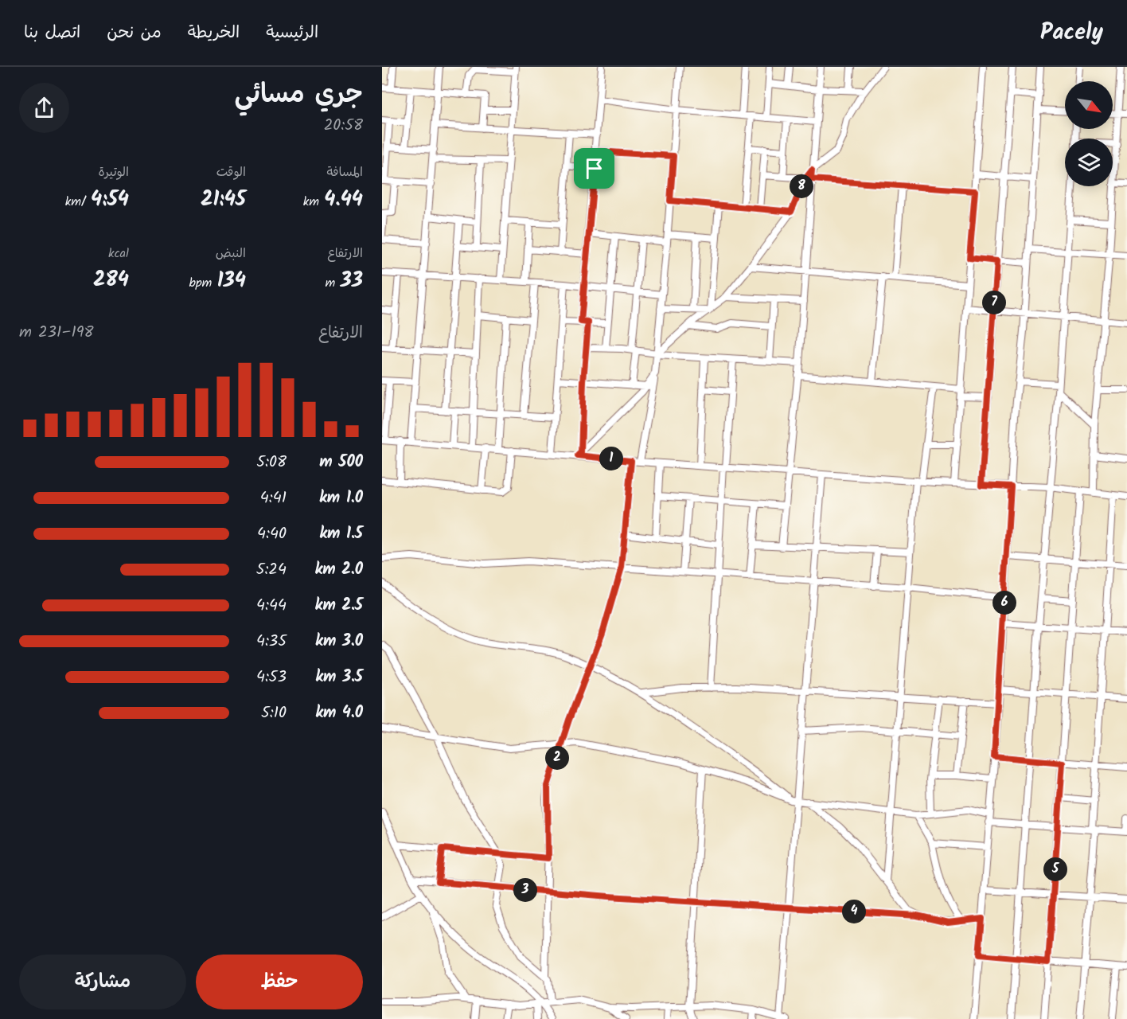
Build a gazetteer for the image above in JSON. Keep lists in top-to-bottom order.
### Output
{
  "north": "bottom right",
  "page": {
    "header": "Pacely",
    "nav": [
      "الرئيسية",
      "الخريطة",
      "من نحن",
      "اتصل بنا"
    ],
    "heading": ["جري مسائي", "20:58"],
    "stats": [
      ["المسافة", "4.44 km"],
      ["الوقت", "21:45"],
      ["الوتيرة", "4:54 /km"],
      ["الارتفاع", "33 m"],
      ["النبض", "134 bpm"],
      ["kcal", "284"]
    ],
    "pins": [
      "8",
      "7",
      "1",
      "6",
      "2",
      "5",
      "3",
      "4"
    ],
    "chart": ["الارتفاع", "198–231 m"],
    "list": [
      {
        "name": "500 m",
        "note": "5:08"
      },
      {
        "name": "1.0 km",
        "note": "4:41"
      },
      {
        "name": "1.5 km",
        "note": "4:40"
      },
      {
        "name": "2.0 km",
        "note": "5:24"
      },
      {
        "name": "2.5 km",
        "note": "4:44"
      },
      {
        "name": "3.0 km",
        "note": "4:35"
      },
      {
        "name": "3.5 km",
        "note": "4:53"
      },
      {
        "name": "4.0 km",
        "note": "5:10"
      }
    ],
    "buttons": ["حفظ", "مشاركة"]
  }
}
